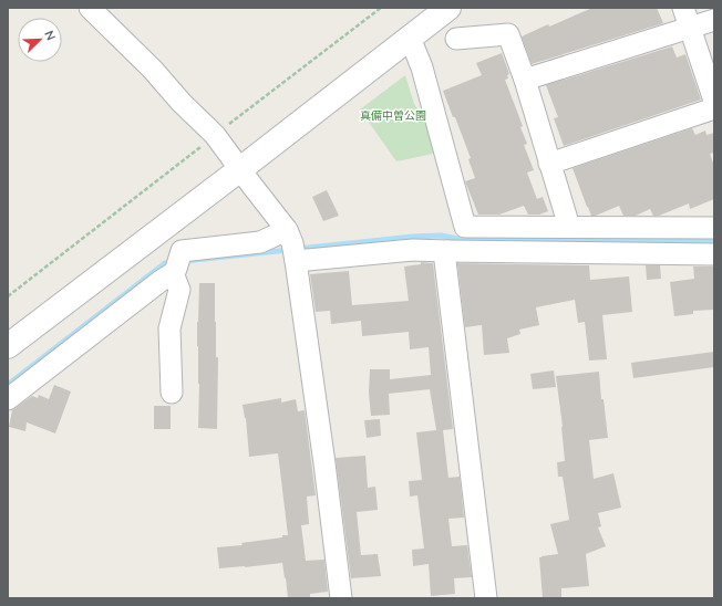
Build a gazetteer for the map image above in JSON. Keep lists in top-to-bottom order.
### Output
{
  "parks": ["真備中曽公園"],
  "north": "top right"
}
